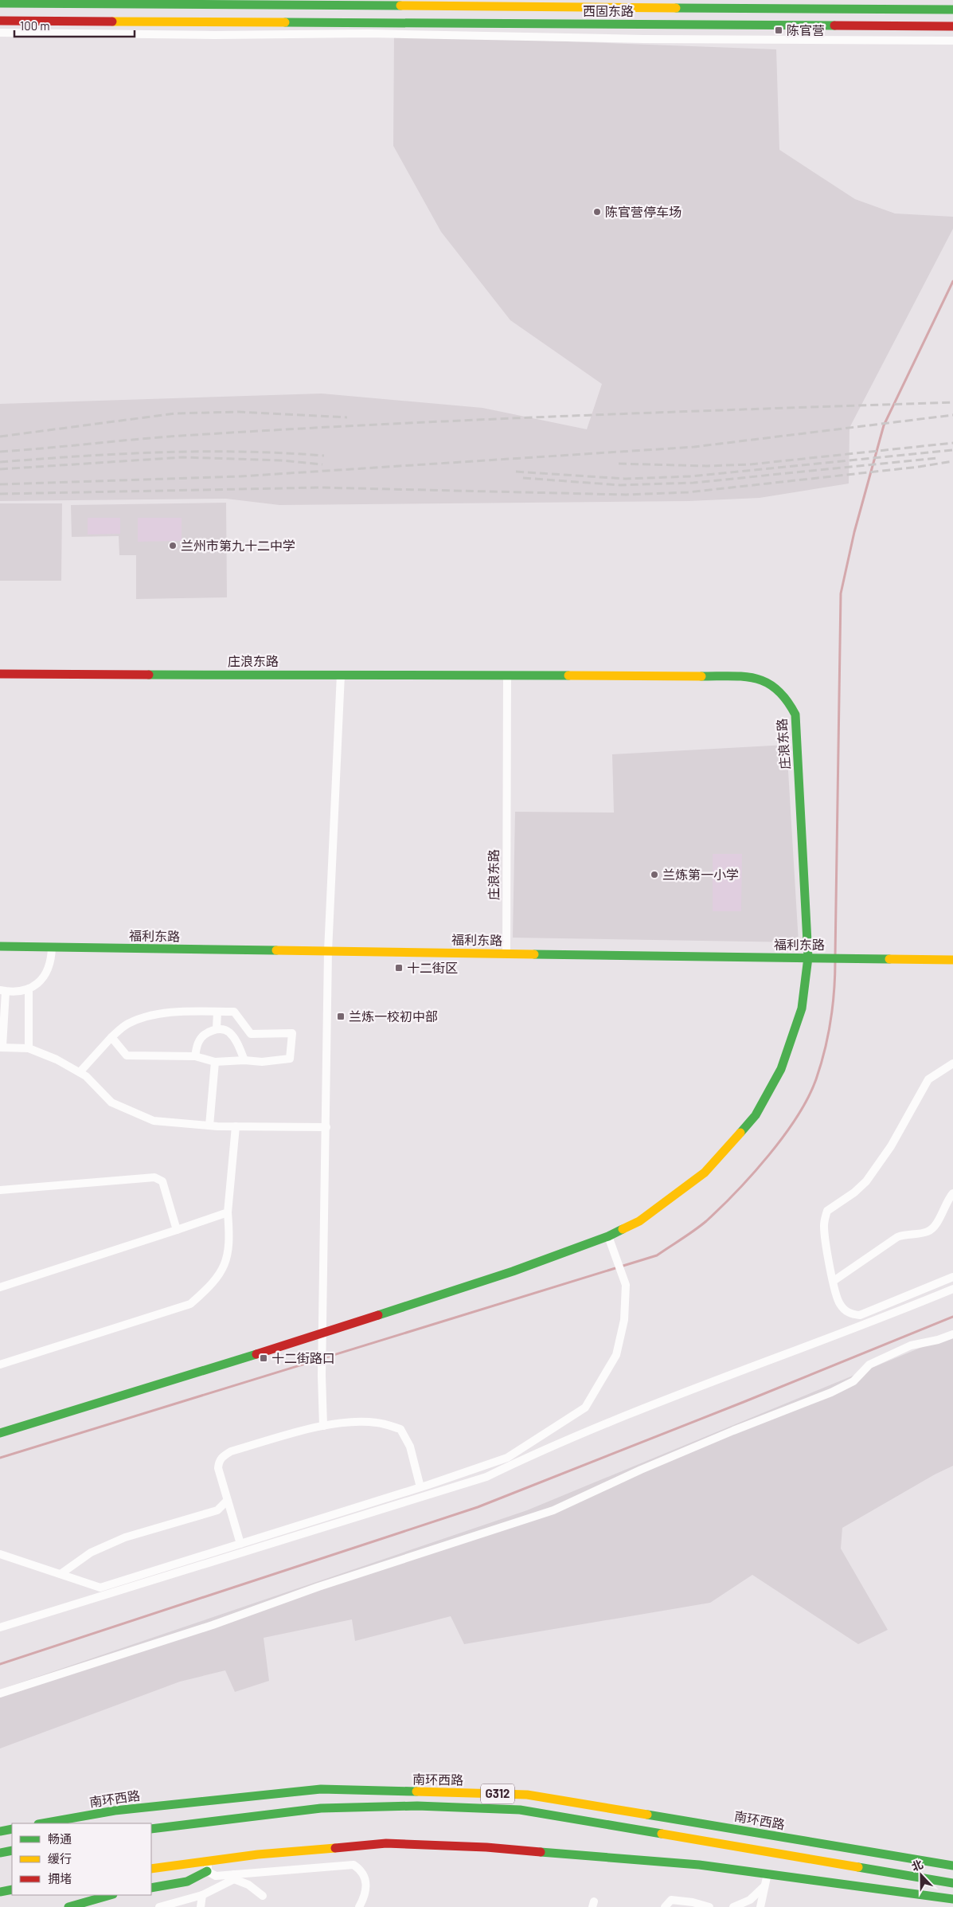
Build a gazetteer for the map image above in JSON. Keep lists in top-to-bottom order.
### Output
{
  "streets": {
    "main road": [
      "西固东路",
      "庄浪东路",
      "福利东路",
      "南环西路",
      "G312"
    ]
  },
  "crossings": [
    ["庄浪东路", "福利东路"]
  ],
  "places": {
    "transit": [
      "陈官营",
      "十二街区",
      "兰炼一校初中部",
      "十二街路口"
    ],
    "other": ["陈官营停车场", "兰州市第九十二中学", "兰炼第一小学"]
  },
  "legend": ["畅通", "缓行", "拥堵"],
  "scale_bar": "100 m",
  "north": "top"
}
